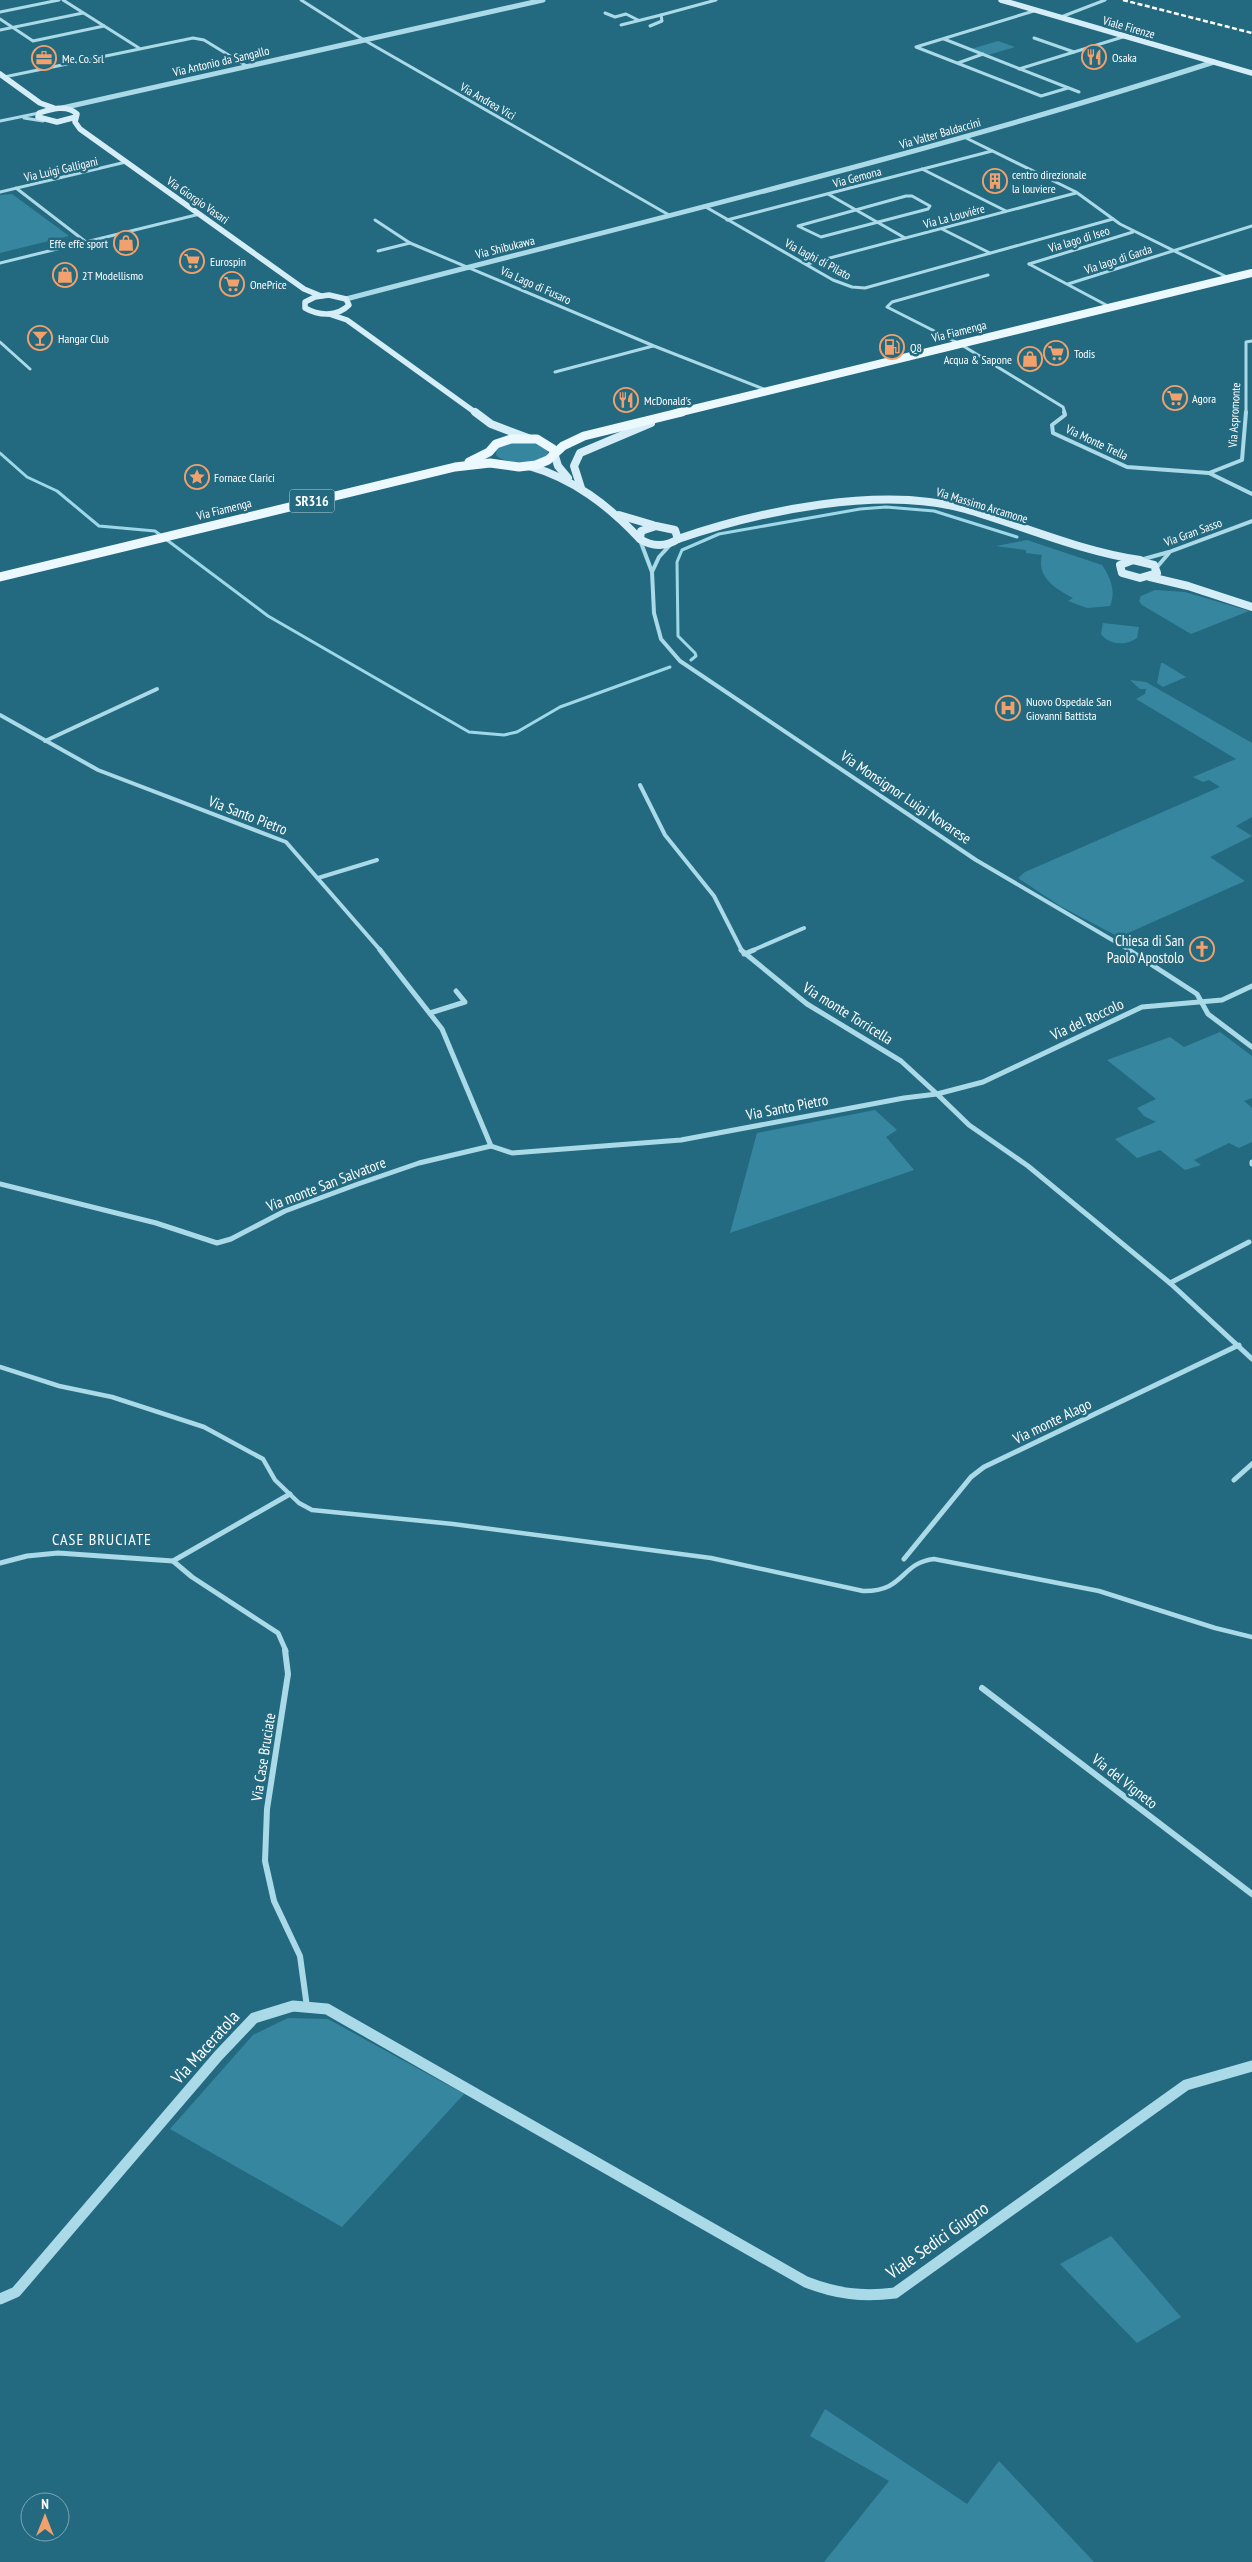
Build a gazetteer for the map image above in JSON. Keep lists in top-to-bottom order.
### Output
{
  "streets": {
    "main road": [
      "Viale Firenze",
      "Via Antonio da Sangallo",
      "Via Giorgio Vasari",
      "Via Fiamenga",
      "SR316",
      "Via Massimo Arcamone"
    ],
    "street": [
      "Via Andrea Vici",
      "Via Valter Baldaccini",
      "Via Luigi Galligani",
      "Via Gemona",
      "Via La Louviére",
      "Via lago di Iseo",
      "Via Shibukawa",
      "Via laghi di Pilato",
      "Via lago di Garda",
      "Via Lago di Fusaro",
      "Via Aspromonte",
      "Via Monte Trella",
      "Via Gran Sasso",
      "Via Monsignor Luigi Novarese",
      "Via Santo Pietro",
      "Via monte Torricella",
      "Via del Roccolo",
      "Via monte San Salvatore",
      "Via monte Alago",
      "Via Case Bruciate",
      "Via del Vigneto",
      "Via Maceratola",
      "Viale Sedici Giugno"
    ]
  },
  "crossings": [
    ["Viale Firenze", "Via Valter Baldaccini"],
    ["Via Antonio da Sangallo", "Via Andrea Vici"],
    ["Via Andrea Vici", "Via Valter Baldaccini"],
    ["Via Andrea Vici", "Via Shibukawa"],
    ["Via Valter Baldaccini", "Via Shibukawa"],
    ["Via Valter Baldaccini", "Via laghi di Pilato"],
    ["Via Luigi Galligani", "Via Giorgio Vasari"],
    ["Via Gemona", "Via La Louviére"],
    ["Via Gemona", "Via laghi di Pilato"],
    ["Via La Louviére", "Via laghi di Pilato"],
    ["Via lago di Iseo", "Via lago di Garda"],
    ["Via Shibukawa", "Via Lago di Fusaro"],
    ["Via Lago di Fusaro", "Via Fiamenga"],
    ["Via Fiamenga", "Via Monte Trella"],
    ["Via Aspromonte", "Via Monte Trella"],
    ["Via Massimo Arcamone", "Via Gran Sasso"],
    ["Via Monsignor Luigi Novarese", "Via del Roccolo"],
    ["Via Santo Pietro", "Via monte Torricella"],
    ["Via Santo Pietro", "Via del Roccolo"],
    ["Via Santo Pietro", "Via monte San Salvatore"],
    ["Via monte Torricella", "Via del Roccolo"],
    ["Via Case Bruciate", "Via Maceratola"],
    ["Via Maceratola", "Viale Sedici Giugno"]
  ],
  "districts": ["CASE BRUCIATE"],
  "places": {
    "restaurant": ["Osaka", "McDonald's"],
    "office": ["Me. Co. Srl"],
    "building": ["centro direzionale la louviere"],
    "shop": ["Effe effe sport", "2T Modellismo", "Acqua & Sapone"],
    "supermarket": [
      "Eurospin",
      "OnePrice",
      "Todis",
      "Agora"
    ],
    "bar": ["Hangar Club"],
    "fuel station": ["Q8"],
    "place": ["Fornace Clarici"],
    "hospital": ["Nuovo Ospedale San Giovanni Battista"],
    "church": ["Chiesa di San Paolo Apostolo"]
  },
  "north": "top"
}
